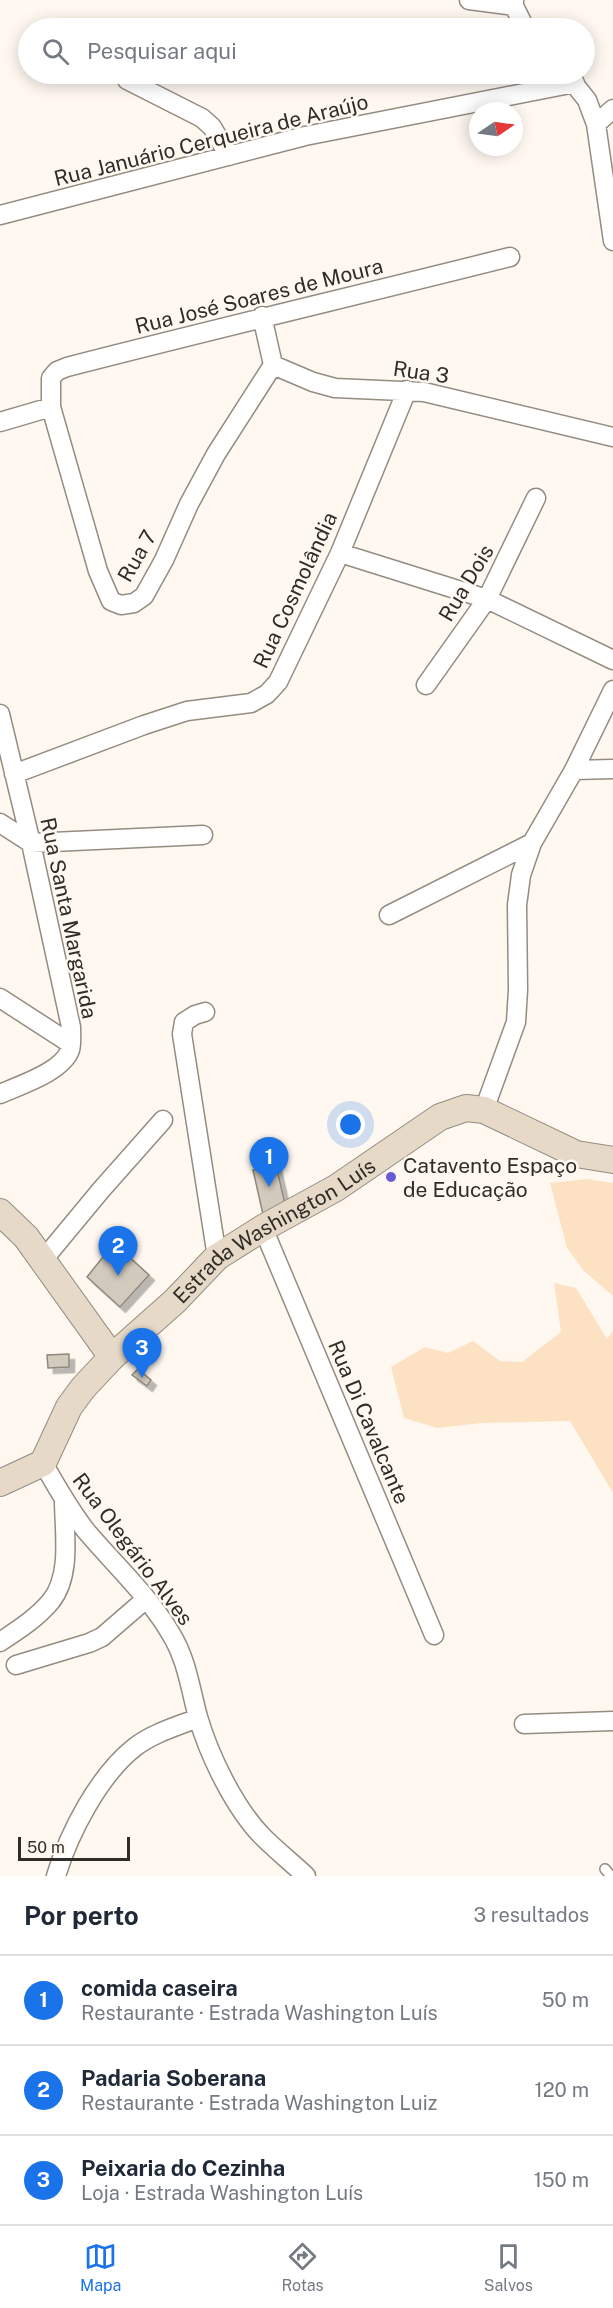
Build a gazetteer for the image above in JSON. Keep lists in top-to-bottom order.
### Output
{
  "streets": {
    "street": [
      "Rua Januário Cerqueira de Araújo",
      "Rua José Soares de Moura",
      "Rua 3",
      "Rua 7",
      "Rua Dois",
      "Rua Cosmolândia",
      "Rua Santa Margarida",
      "Estrada Washington Luís",
      "Rua Di Cavalcante",
      "Rua Olegário Alves"
    ]
  },
  "crossings": [
    ["Rua José Soares de Moura", "Rua 7"],
    ["Rua 3", "Rua 7"],
    ["Rua 3", "Rua Cosmolândia"],
    ["Rua Cosmolândia", "Rua Santa Margarida"],
    ["Estrada Washington Luís", "Rua Di Cavalcante"],
    ["Estrada Washington Luís", "Rua Olegário Alves"]
  ],
  "places": ["Catavento Espaço de Educação"],
  "scale_bar": "50 m",
  "north": "right",
  "page": {
    "search": "Pesquisar aqui",
    "pins": ["1", "2", "3"],
    "scale": "50 m",
    "heading": ["Por perto", "3 resultados"],
    "list": [
      {
        "mark": "1",
        "name": "comida caseira",
        "note": "Restaurante · Estrada Washington Luís",
        "value": "50 m"
      },
      {
        "mark": "2",
        "name": "Padaria Soberana",
        "note": "Restaurante · Estrada Washington Luiz",
        "value": "120 m"
      },
      {
        "mark": "3",
        "name": "Peixaria do Cezinha",
        "note": "Loja · Estrada Washington Luís",
        "value": "150 m"
      }
    ],
    "nav": ["Mapa", "Rotas", "Salvos"]
  }
}
